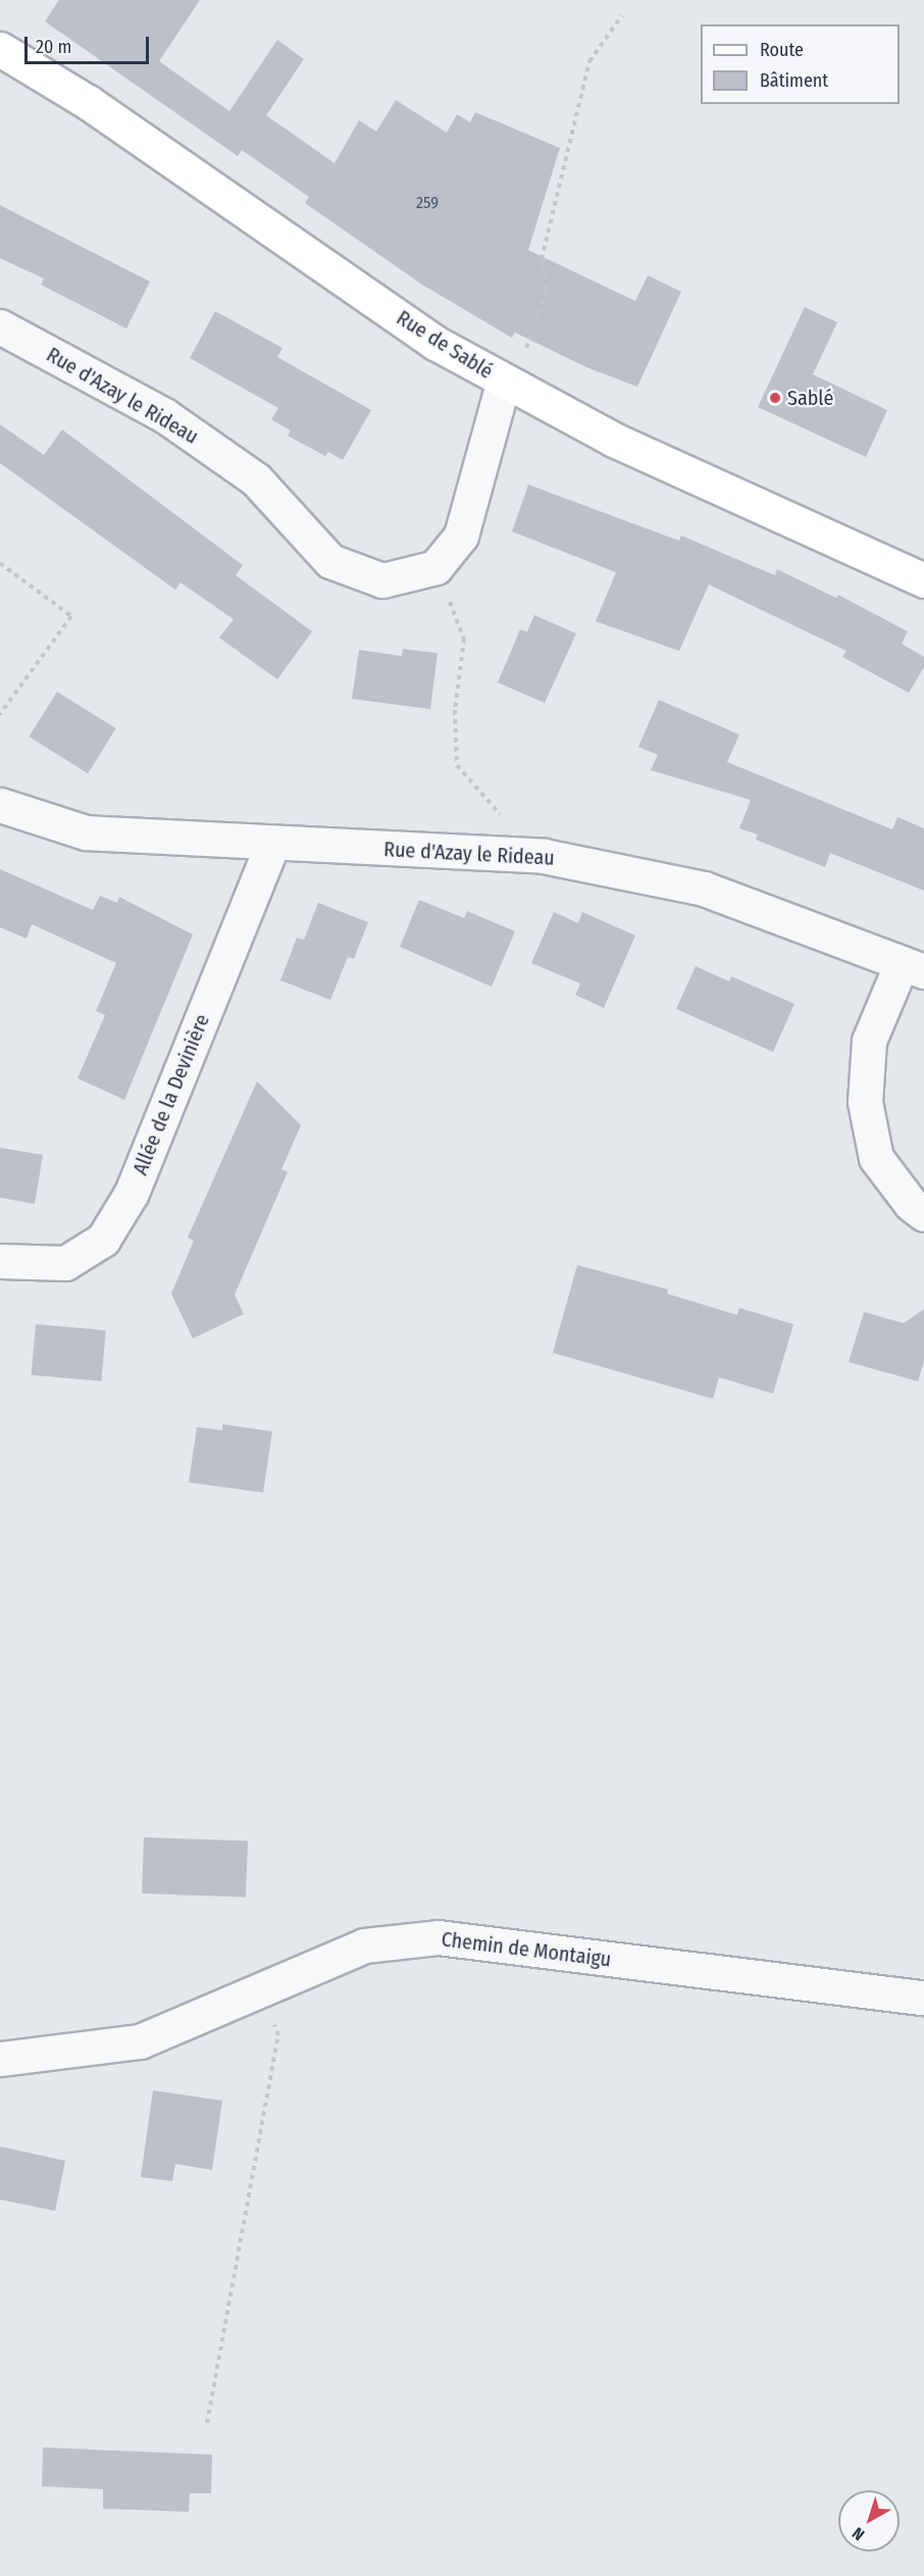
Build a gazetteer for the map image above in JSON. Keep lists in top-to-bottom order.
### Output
{
  "streets": {
    "main road": ["Rue de Sablé"],
    "street": ["Rue d'Azay le Rideau", "Allée de la Devinière", "Chemin de Montaigu"]
  },
  "crossings": [
    ["Rue d'Azay le Rideau", "Allée de la Devinière"]
  ],
  "places": ["Sablé"],
  "house_numbers": ["259"],
  "legend": ["Route", "Bâtiment"],
  "scale_bar": "20 m",
  "north": "bottom left"
}
